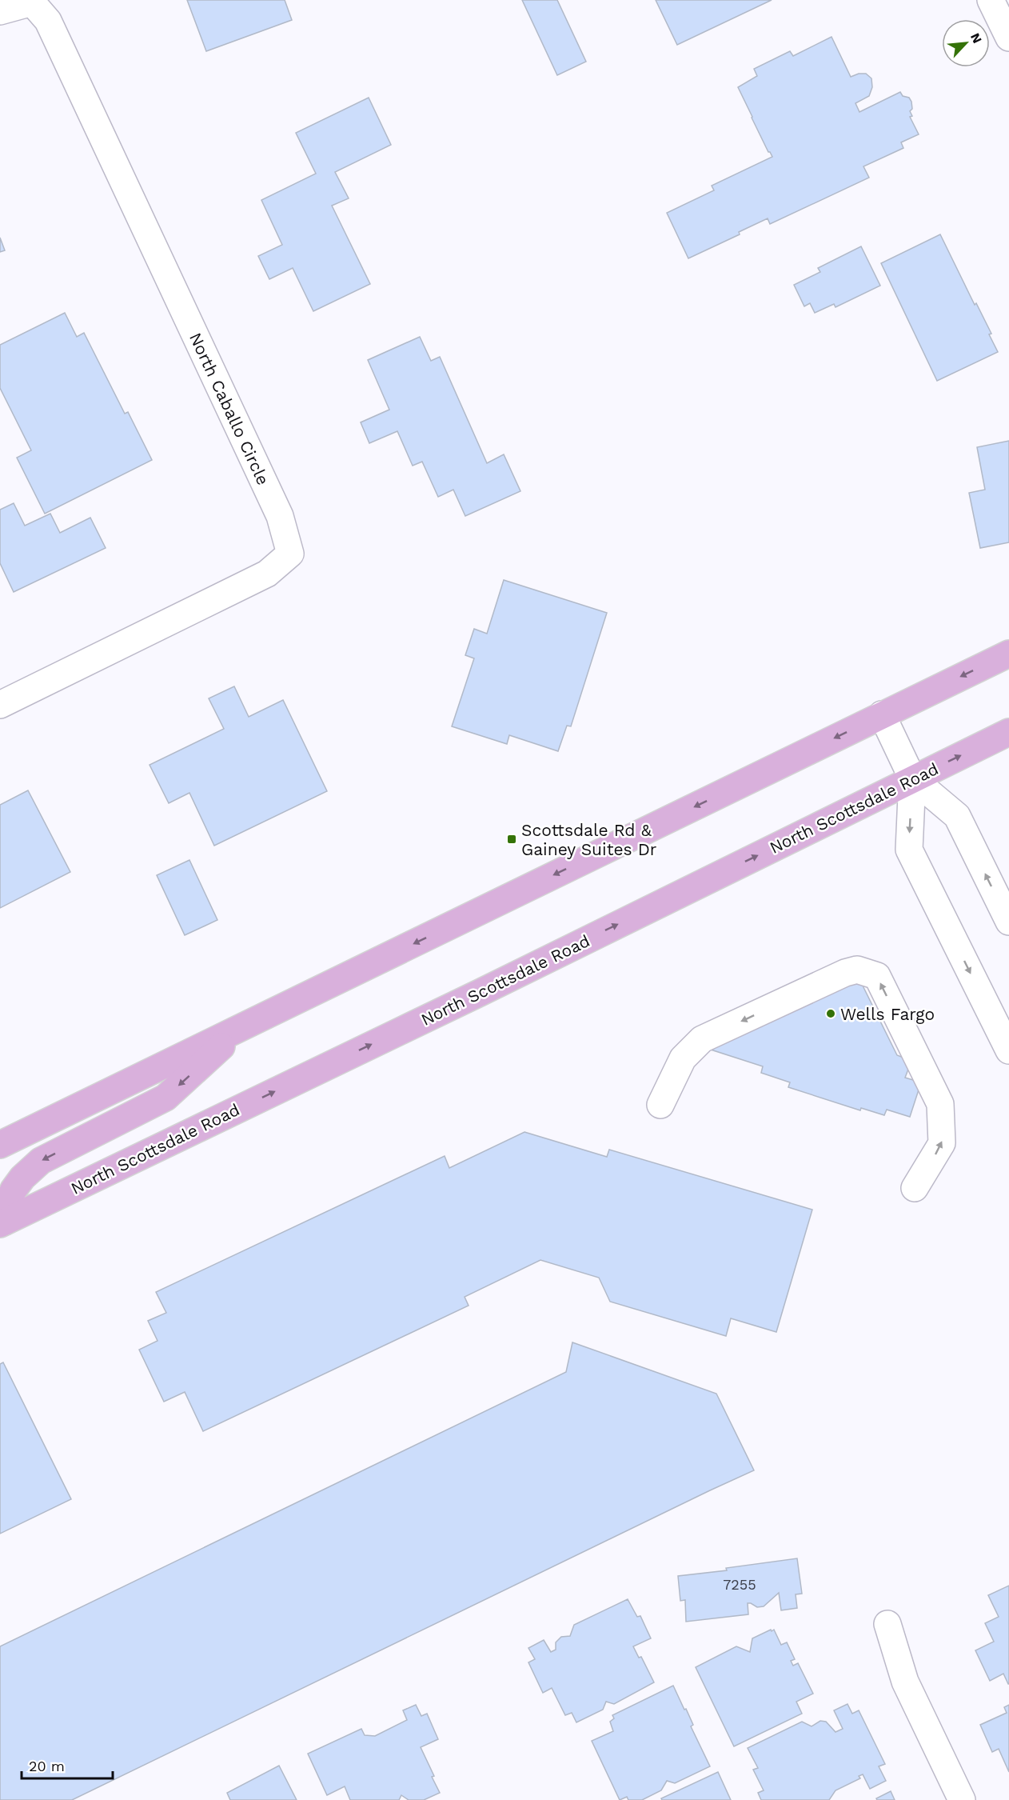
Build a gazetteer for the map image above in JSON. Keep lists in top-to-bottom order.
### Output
{
  "streets": {
    "main road": ["North Scottsdale Road"],
    "street": ["North Caballo Circle"]
  },
  "places": {
    "transit": ["Scottsdale Rd & Gainey Suites Dr"],
    "other": ["Wells Fargo"]
  },
  "house_numbers": ["7255"],
  "scale_bar": "20 m",
  "north": "top right"
}
